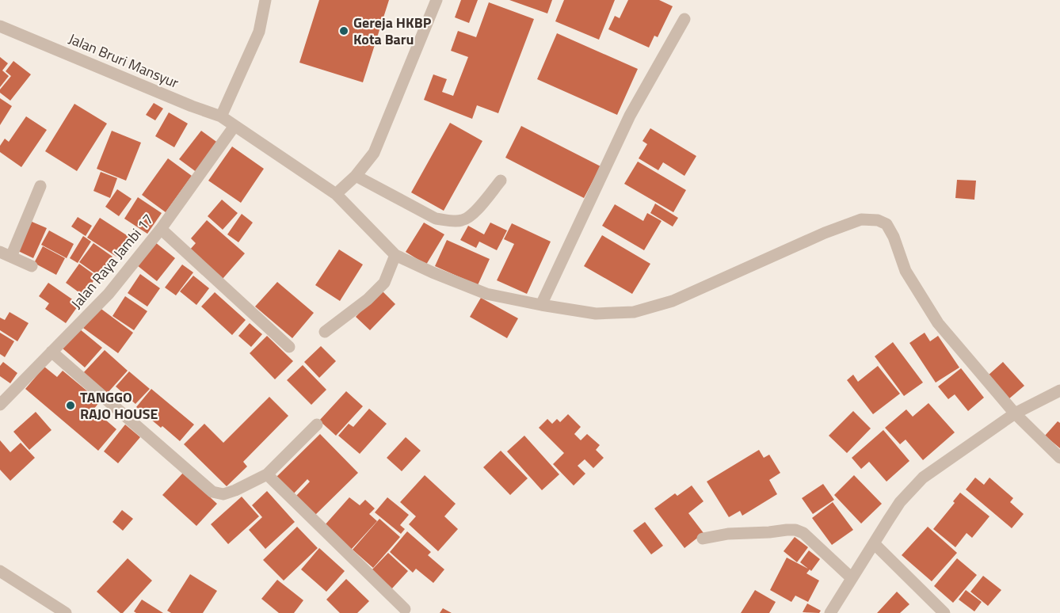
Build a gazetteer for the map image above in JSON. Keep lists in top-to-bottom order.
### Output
{
  "streets": {
    "street": ["Jalan Bruri Mansyur", "Jalan Raya Jambi 17"]
  },
  "crossings": [
    ["Jalan Bruri Mansyur", "Jalan Raya Jambi 17"]
  ],
  "places": ["Gereja HKBP Kota Baru", "TANGGO RAJO HOUSE"]
}
